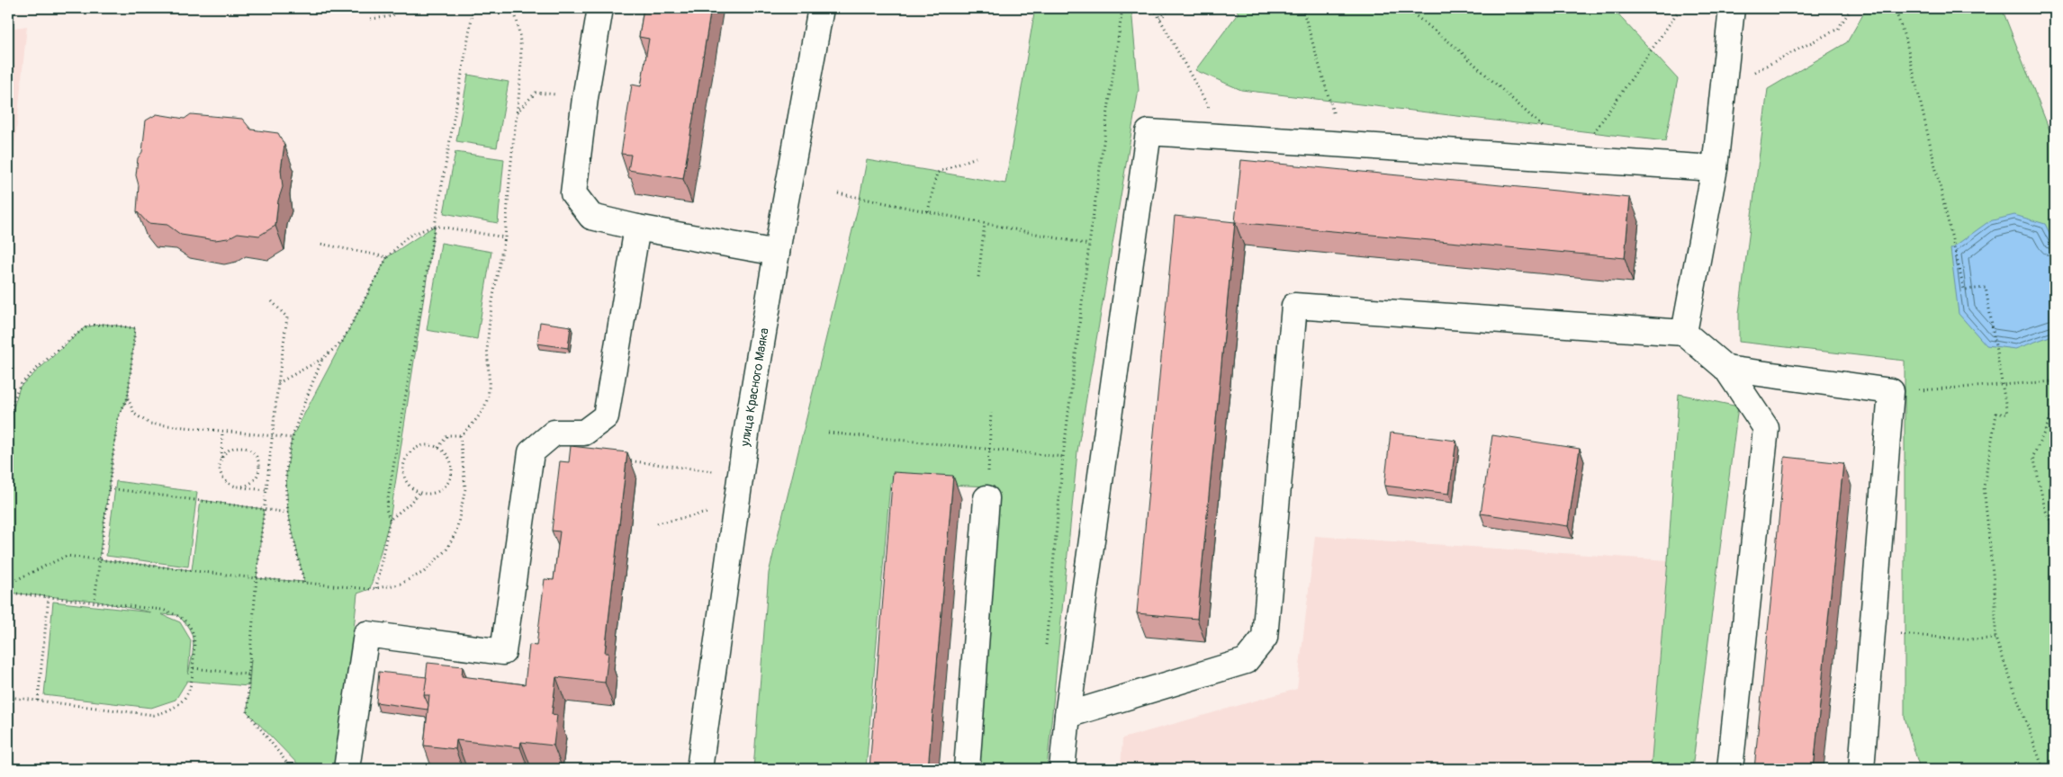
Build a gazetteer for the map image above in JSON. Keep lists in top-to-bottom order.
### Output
{
  "streets": {
    "street": ["улица Красного Маяка"]
  }
}
